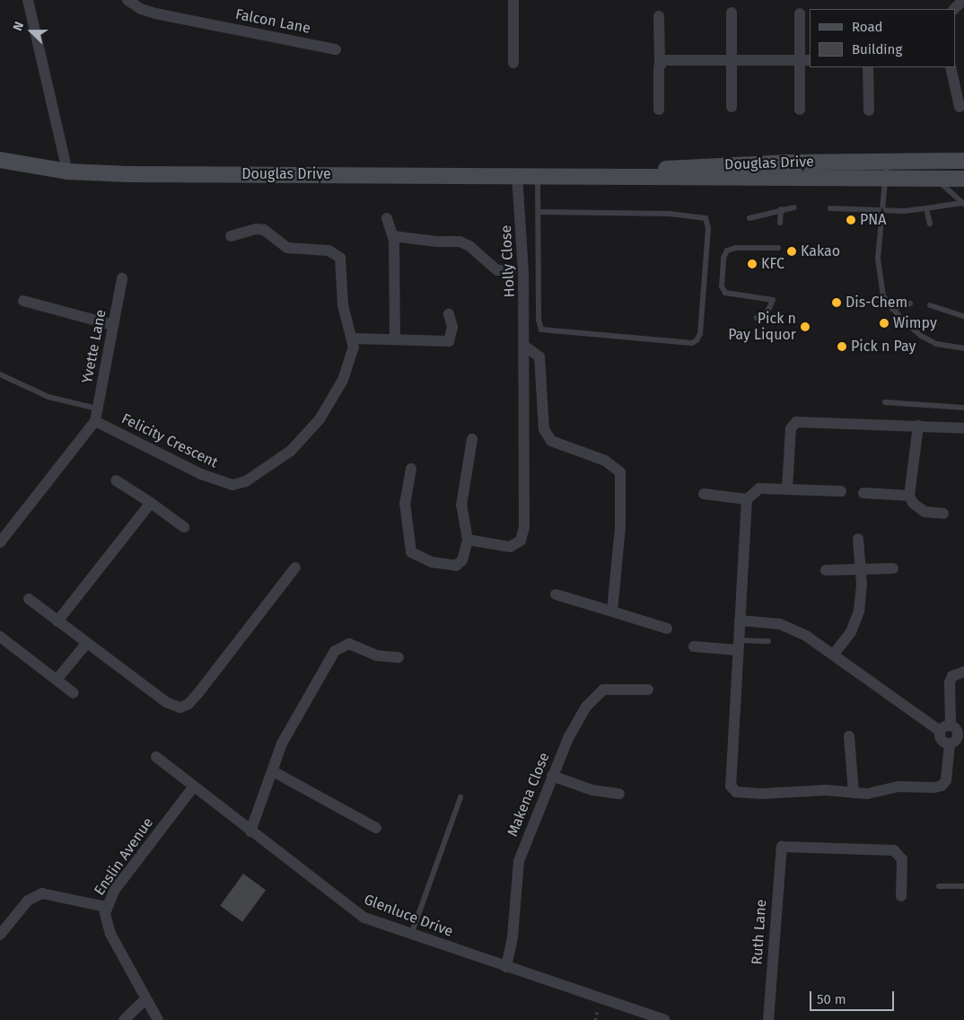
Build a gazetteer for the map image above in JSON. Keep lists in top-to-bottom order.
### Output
{
  "streets": {
    "street": [
      "Falcon Lane",
      "Douglas Drive",
      "Holly Close",
      "Yvette Lane",
      "Felicity Crescent",
      "Makena Close",
      "Enslin Avenue",
      "Glenluce Drive",
      "Ruth Lane"
    ]
  },
  "crossings": [
    ["Douglas Drive", "Holly Close"],
    ["Yvette Lane", "Felicity Crescent"],
    ["Makena Close", "Glenluce Drive"],
    ["Enslin Avenue", "Glenluce Drive"]
  ],
  "places": [
    "PNA",
    "Kakao",
    "KFC",
    "Dis-Chem",
    "Wimpy",
    "Pick n Pay Liquor",
    "Pick n Pay"
  ],
  "legend": ["Road", "Building"],
  "scale_bar": "50 m",
  "north": "left"
}
